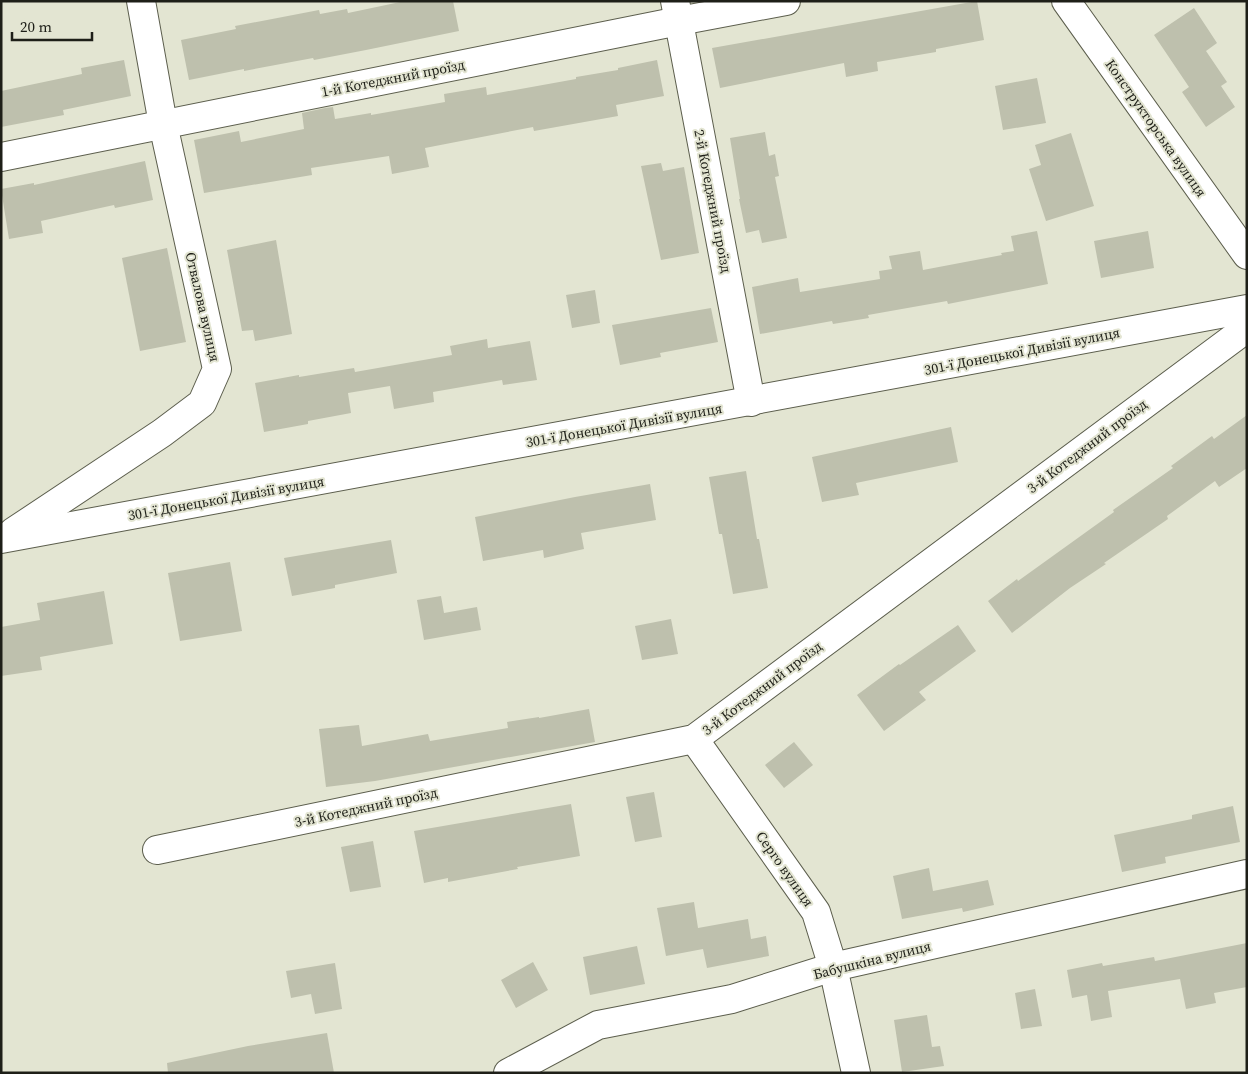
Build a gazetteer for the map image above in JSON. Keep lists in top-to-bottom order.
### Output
{
  "streets": {
    "street": [
      "1-й Котеджний проїзд",
      "Конструкторська вулиця",
      "2-й Котеджний проїзд",
      "Отвалова вулиця",
      "301-ї Донецької Дивізії вулиця",
      "3-й Котеджний проїзд",
      "Серго вулиця",
      "Бабушкіна вулиця"
    ]
  },
  "crossings": [
    ["1-й Котеджний проїзд", "2-й Котеджний проїзд"],
    ["1-й Котеджний проїзд", "Отвалова вулиця"],
    ["2-й Котеджний проїзд", "301-ї Донецької Дивізії вулиця"],
    ["Отвалова вулиця", "301-ї Донецької Дивізії вулиця"],
    ["3-й Котеджний проїзд", "Серго вулиця"],
    ["Серго вулиця", "Бабушкіна вулиця"]
  ],
  "scale_bar": "20 m"
}
